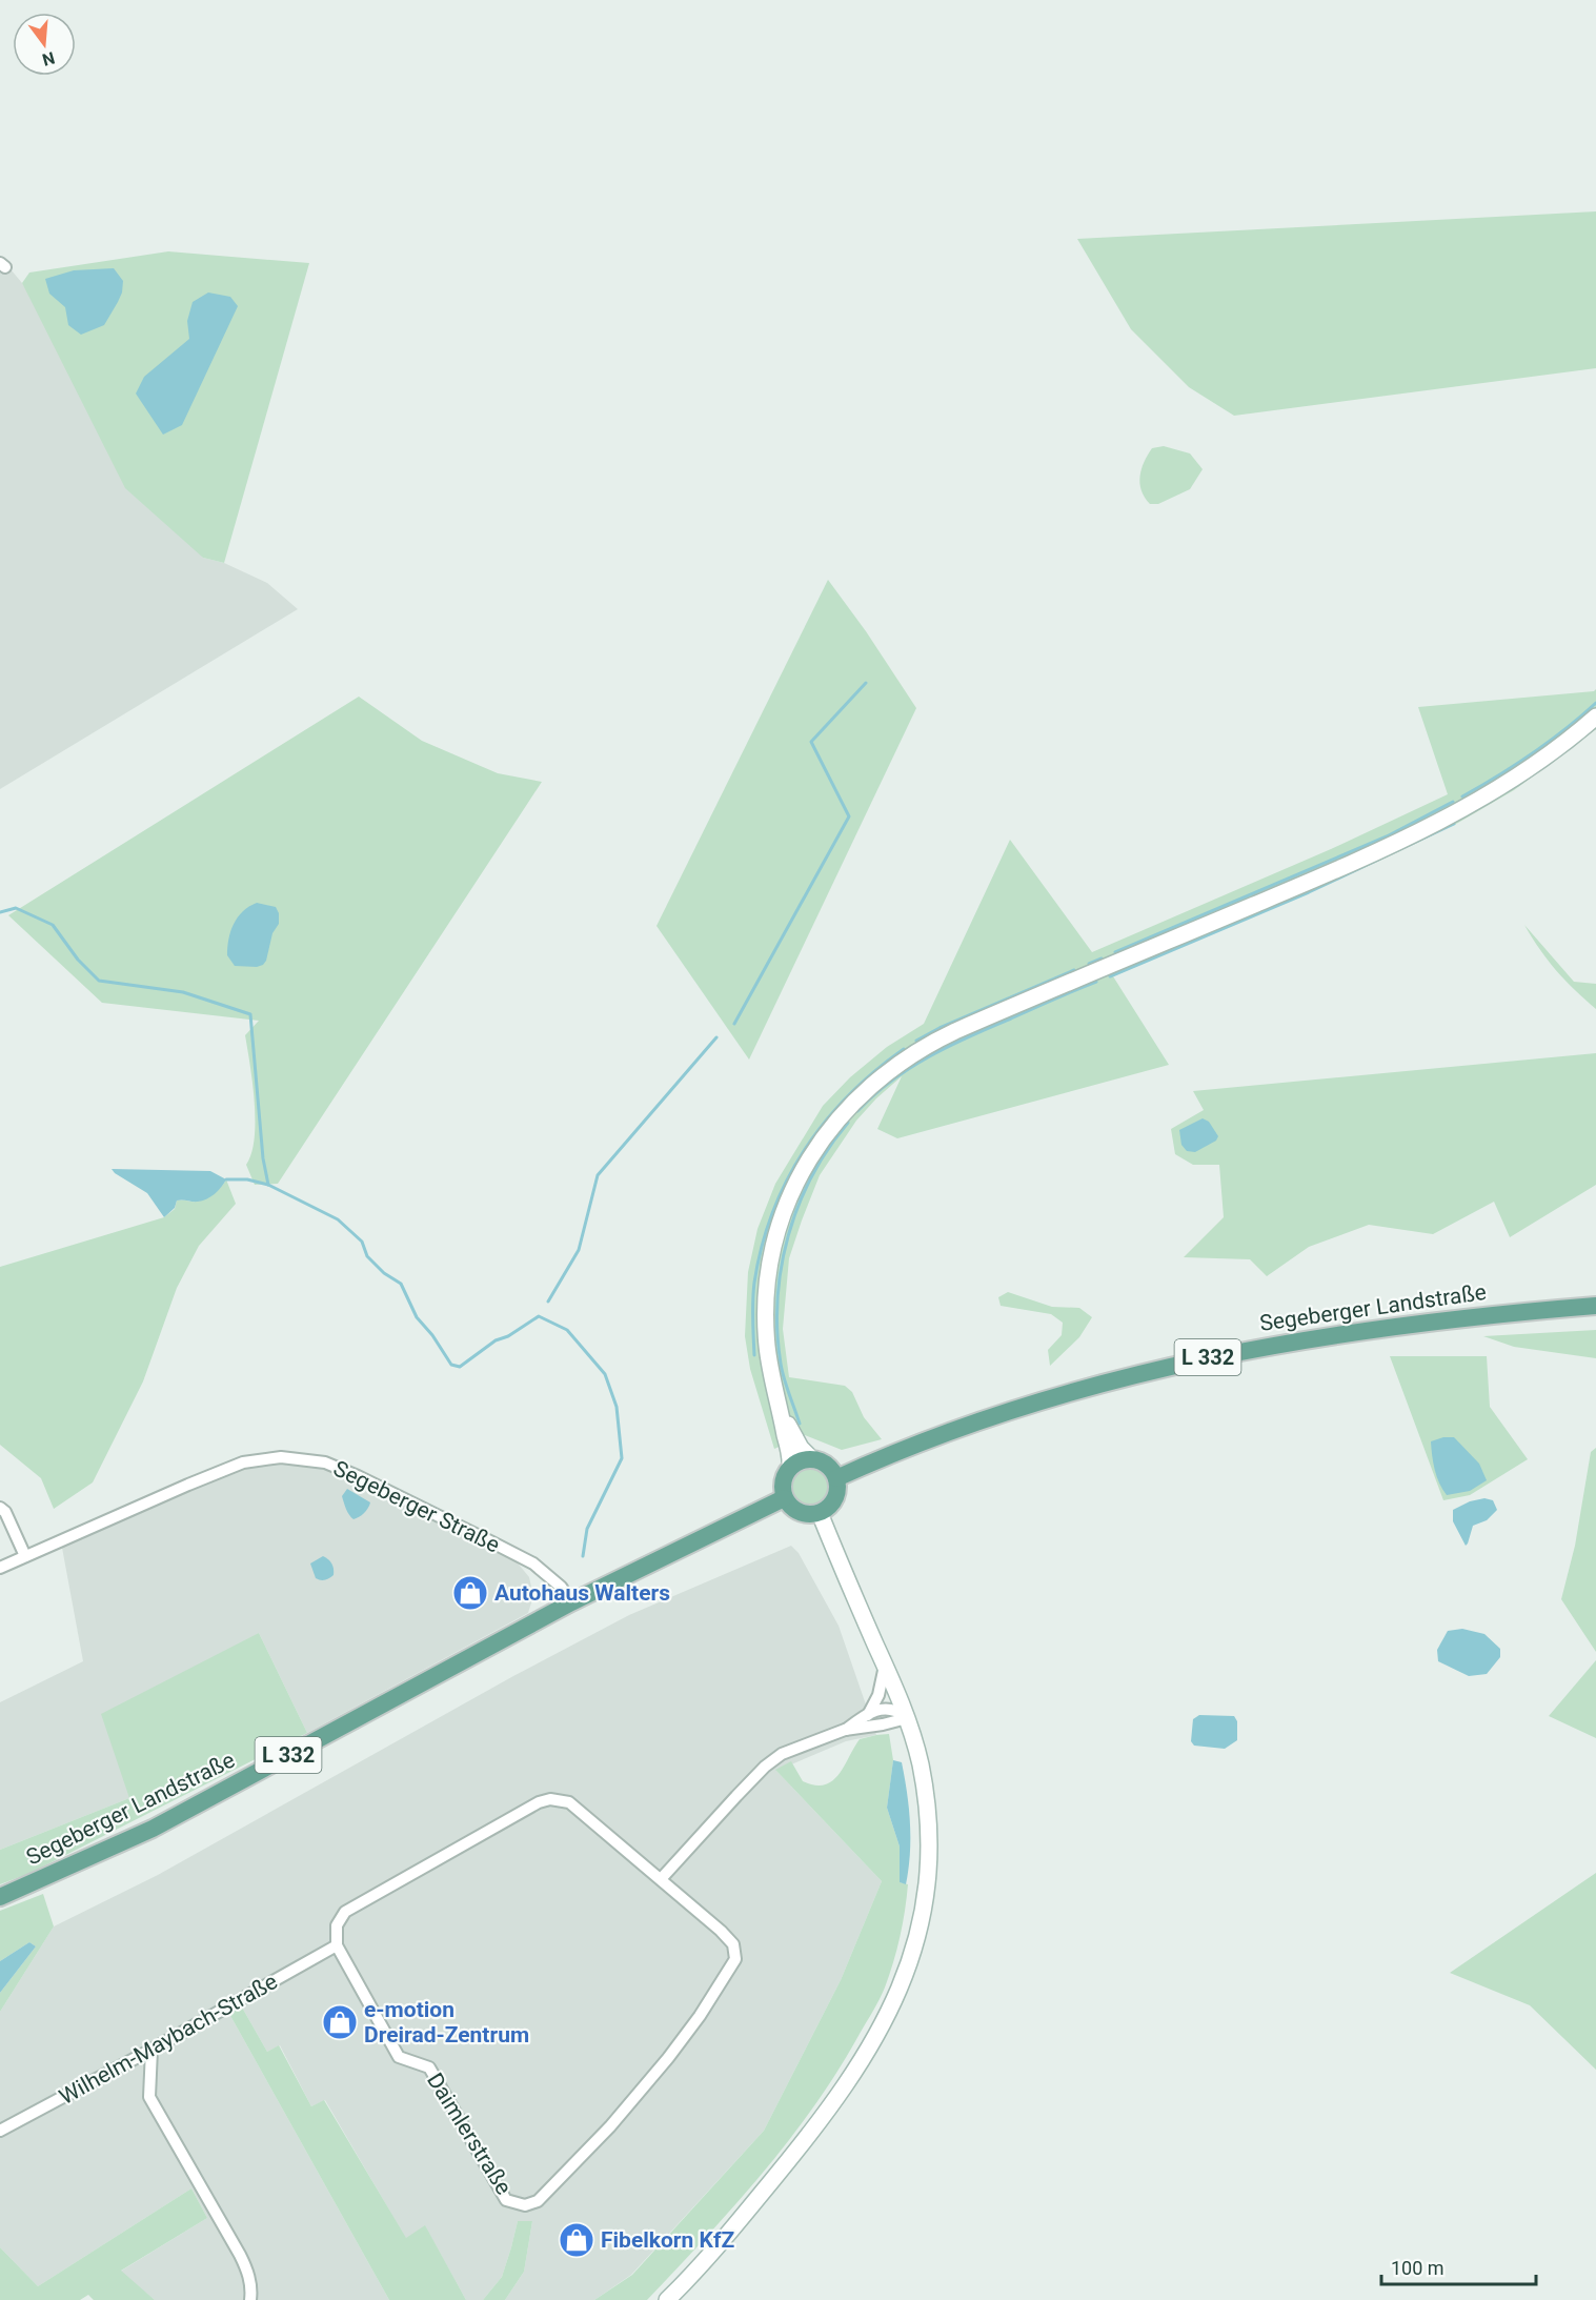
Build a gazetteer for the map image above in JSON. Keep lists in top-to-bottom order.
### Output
{
  "streets": {
    "main road": ["Segeberger Landstraße", "L 332"],
    "street": ["Segeberger Straße", "Wilhelm-Maybach-Straße", "Daimlerstraße"]
  },
  "crossings": [
    ["Segeberger Landstraße", "Segeberger Straße"],
    ["Wilhelm-Maybach-Straße", "Daimlerstraße"]
  ],
  "places": {
    "shop": ["Autohaus Walters", "e-motion Dreirad-Zentrum", "Fibelkorn KfZ"]
  },
  "scale_bar": "100 m",
  "north": "bottom"
}
